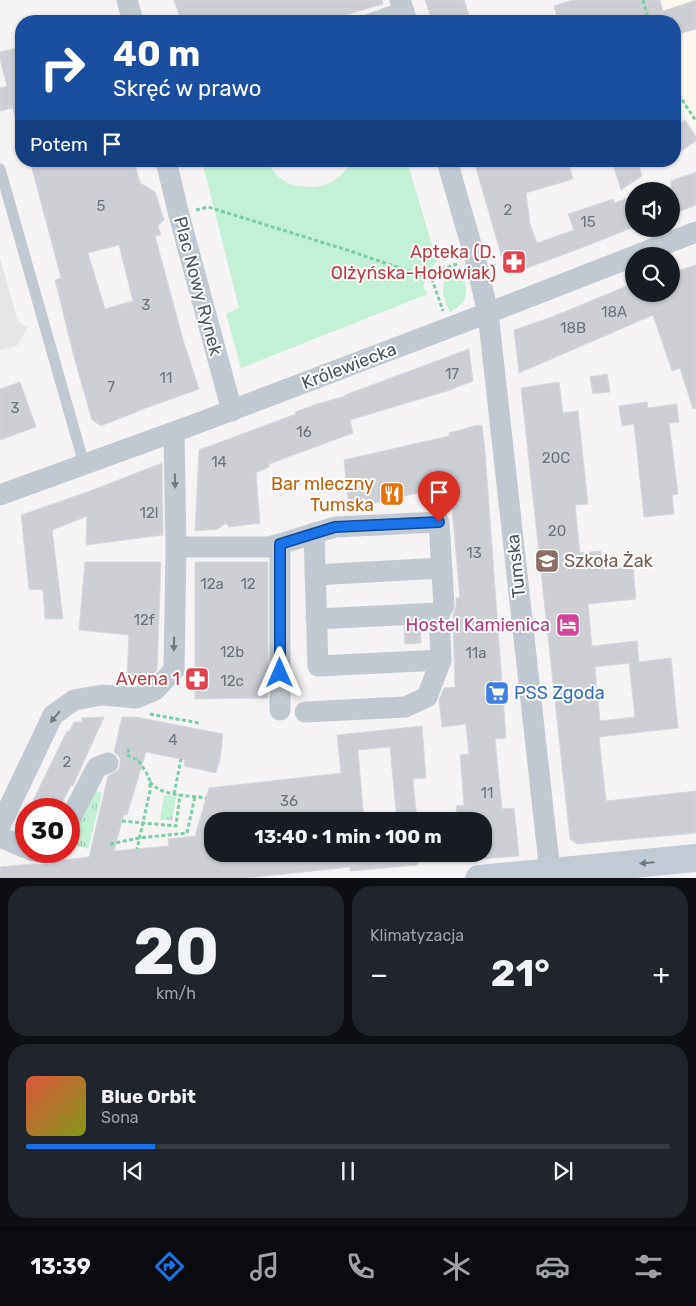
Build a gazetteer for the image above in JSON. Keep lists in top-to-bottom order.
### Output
{
  "streets": {
    "street": ["Plac Nowy Rynek", "Królewiecka", "Tumska"]
  },
  "crossings": [
    ["Plac Nowy Rynek", "Królewiecka"],
    ["Królewiecka", "Tumska"]
  ],
  "places": {
    "pharmacy": ["Apteka (D. Olżyńska-Hołowiak)", "Avena 1"],
    "restaurant": ["Bar mleczny Tumska"],
    "school or university": ["Szkoła Żak"],
    "hotel": ["Hostel Kamienica"],
    "supermarket": ["PSS Zgoda"]
  },
  "house_numbers": [
    "5",
    "2",
    "15",
    "3",
    "18A",
    "18B",
    "17",
    "11",
    "7",
    "3",
    "16",
    "20C",
    "14",
    "12l",
    "20",
    "13",
    "12a",
    "12",
    "12f",
    "12b",
    "11a",
    "12c",
    "4",
    "2",
    "11",
    "36"
  ],
  "page": {
    "turn": ["40 m", "Skręć w prawo"],
    "then": "Potem",
    "limit": "30",
    "trip": "13:40 · 1 min · 100 m",
    "tile": [
      ["20", "km/h"],
      "Klimatyzacja"
    ],
    "heat": ["−", "21°", "+"],
    "song": ["Blue Orbit", "Sona"],
    "tabs": "13:39"
  }
}
